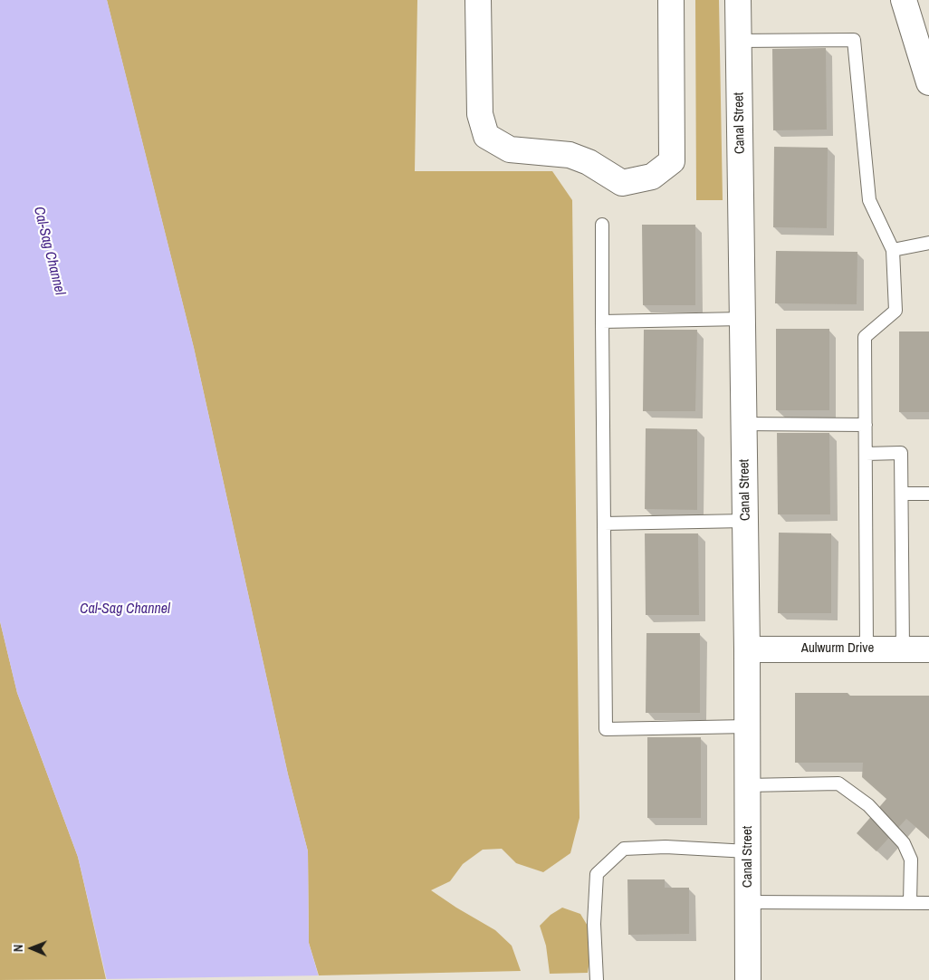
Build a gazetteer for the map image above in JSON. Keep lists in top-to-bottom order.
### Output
{
  "streets": {
    "street": ["Canal Street", "Aulwurm Drive"]
  },
  "crossings": [
    ["Canal Street", "Aulwurm Drive"]
  ],
  "water": ["Cal-Sag Channel"],
  "north": "left"
}
